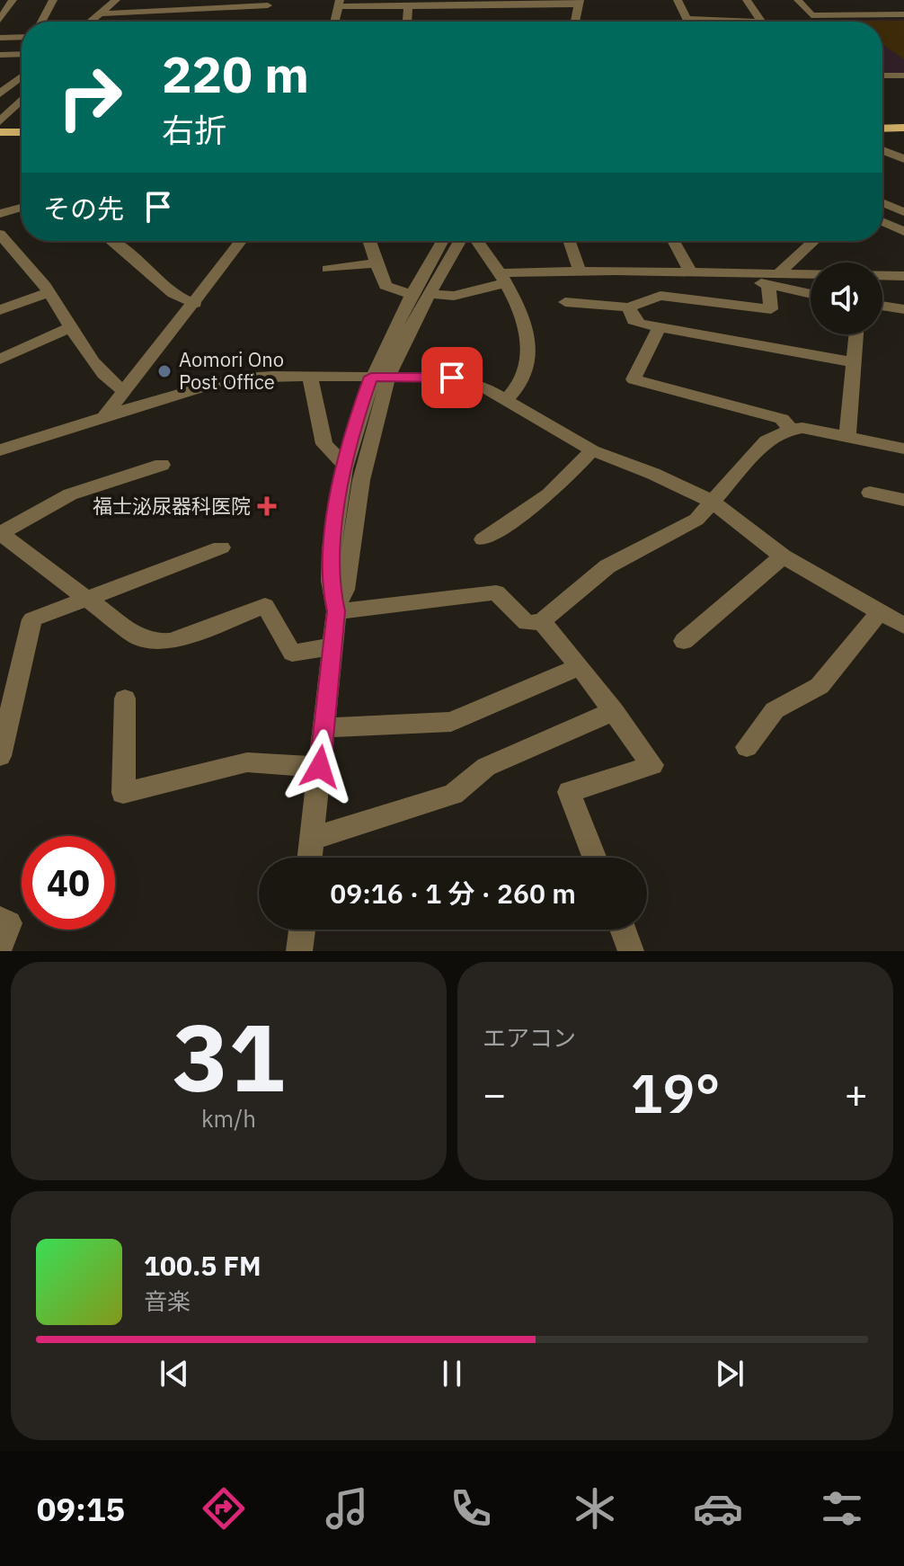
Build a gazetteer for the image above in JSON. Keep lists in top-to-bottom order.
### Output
{
  "places": {
    "other": ["Aomori Ono Post Office"],
    "health": ["福士泌尿器科医院"]
  },
  "page": {
    "turn": ["220 m", "右折"],
    "then": "その先",
    "limit": "40",
    "trip": "09:16 · 1 分 · 260 m",
    "tile": [
      ["31", "km/h"],
      "エアコン"
    ],
    "heat": ["−", "19°", "+"],
    "song": ["100.5 FM", "音楽"],
    "tabs": "09:15"
  }
}
